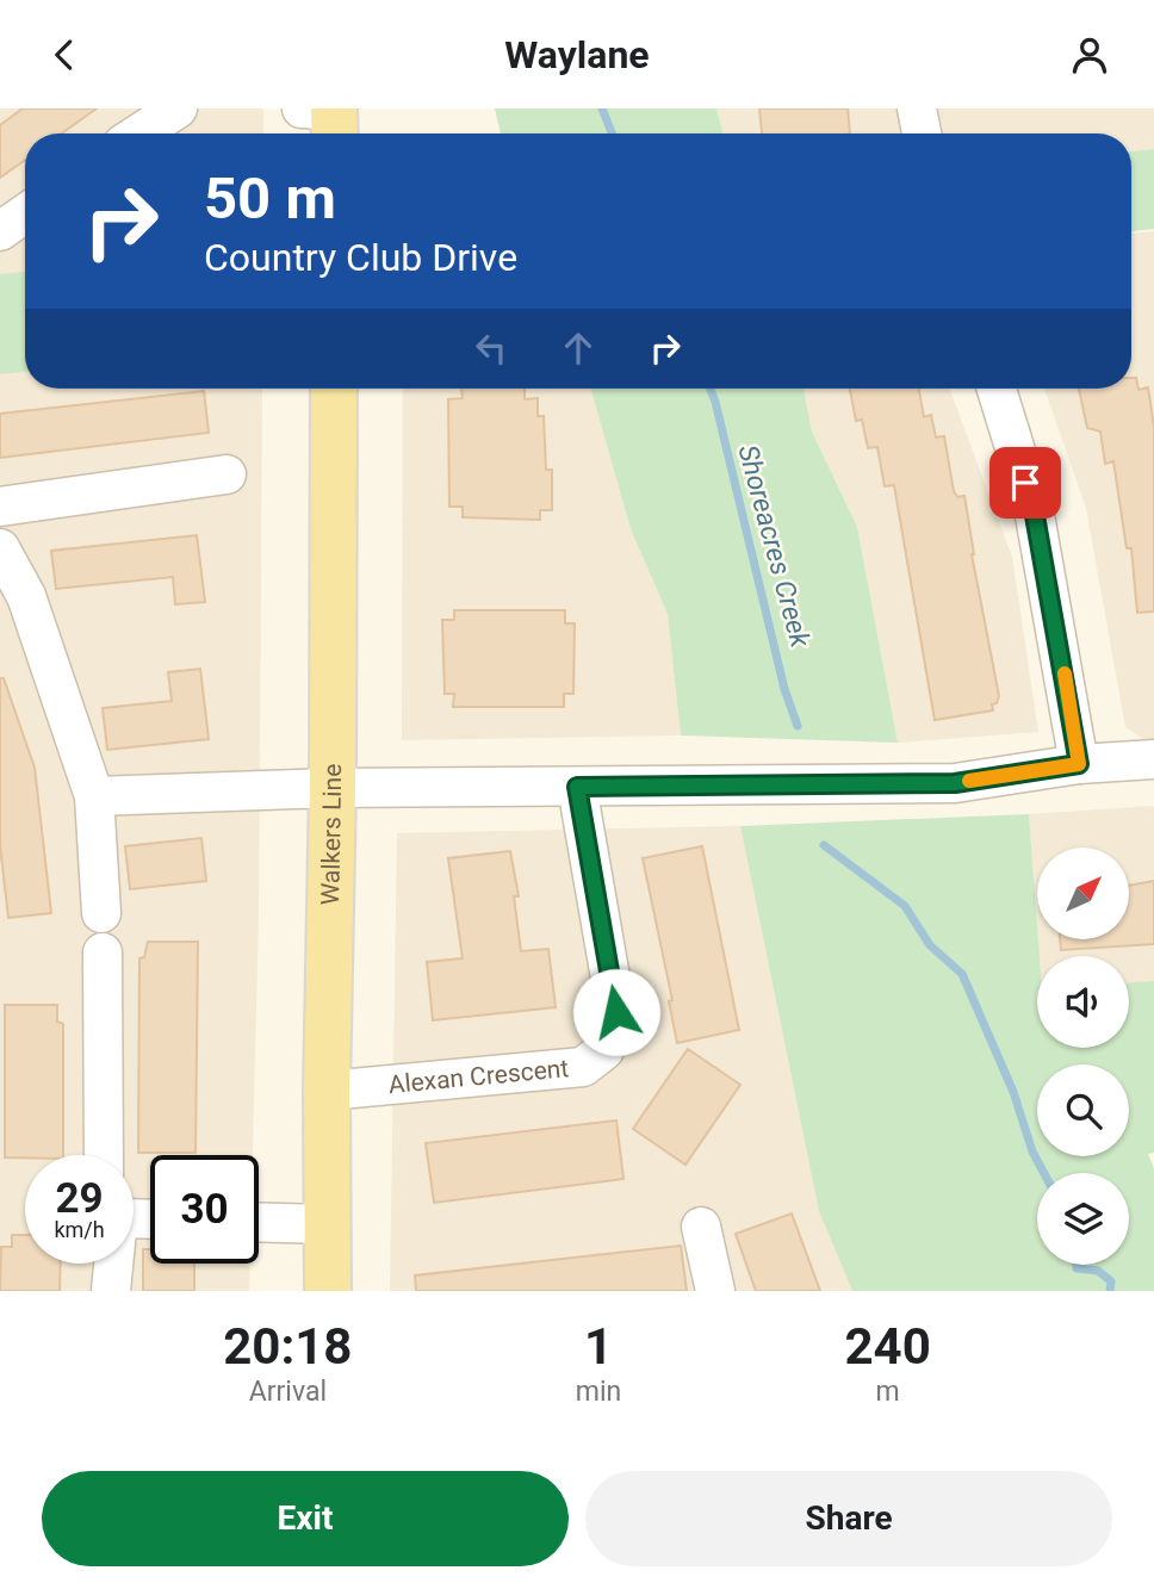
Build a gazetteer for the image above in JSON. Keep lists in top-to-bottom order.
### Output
{
  "streets": {
    "main road": ["Walkers Line"],
    "street": ["Alexan Crescent"]
  },
  "crossings": [
    ["Walkers Line", "Alexan Crescent"]
  ],
  "water": ["Shoreacres Creek"],
  "north": "top right",
  "page": {
    "header": "Waylane",
    "turn": ["50 m", "Country Club Drive"],
    "speed": "29 km/h",
    "limit": "30",
    "eta": [
      "20:18",
      "Arrival",
      "1",
      "min",
      "240",
      "m"
    ],
    "buttons": ["Exit", "Share"]
  }
}
